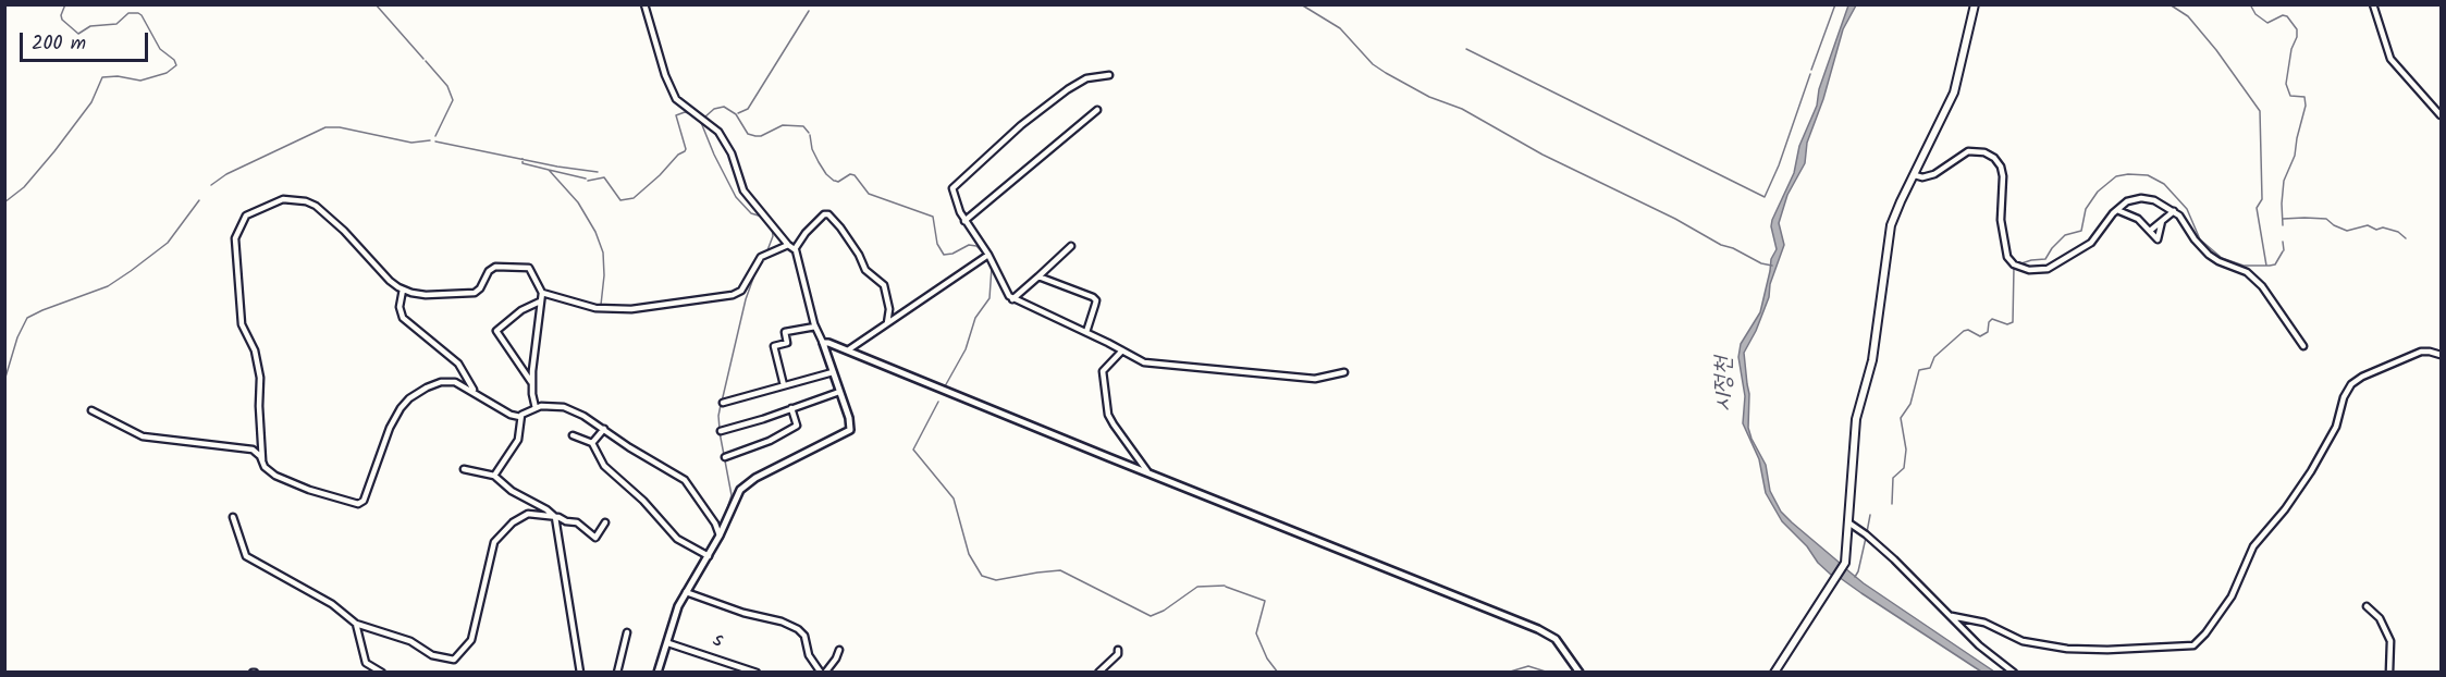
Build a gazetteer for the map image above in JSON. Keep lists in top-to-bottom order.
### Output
{
  "streets": {
    "street": ["s"]
  },
  "water": ["시정천"],
  "scale_bar": "200 m"
}
